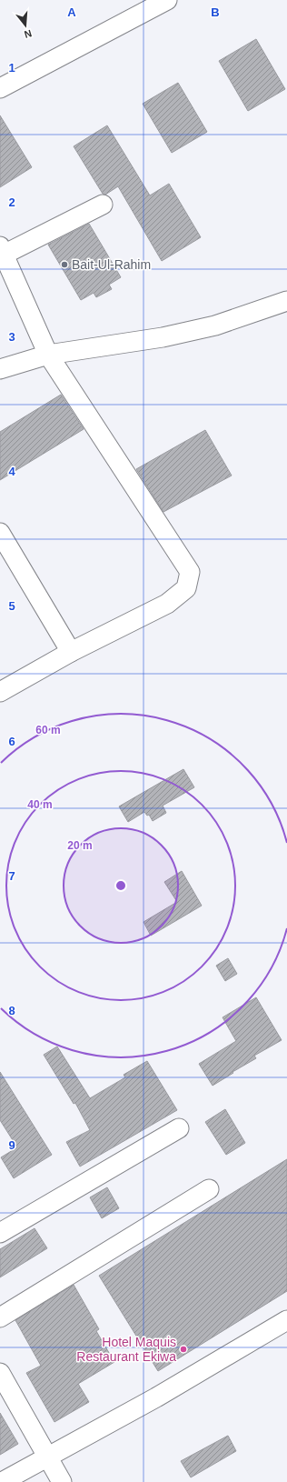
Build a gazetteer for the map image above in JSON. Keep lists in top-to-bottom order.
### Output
{
  "places": ["Bait-Ul-Rahim", "Hotel Maquis Restaurant Ekiwa"],
  "north": "bottom",
  "grid": {
    "columns": ["A", "B"],
    "rows": [
      "1",
      "2",
      "3",
      "4",
      "5",
      "6",
      "7",
      "8",
      "9"
    ]
  },
  "rings": ["60 m", "40 m", "20 m"]
}
